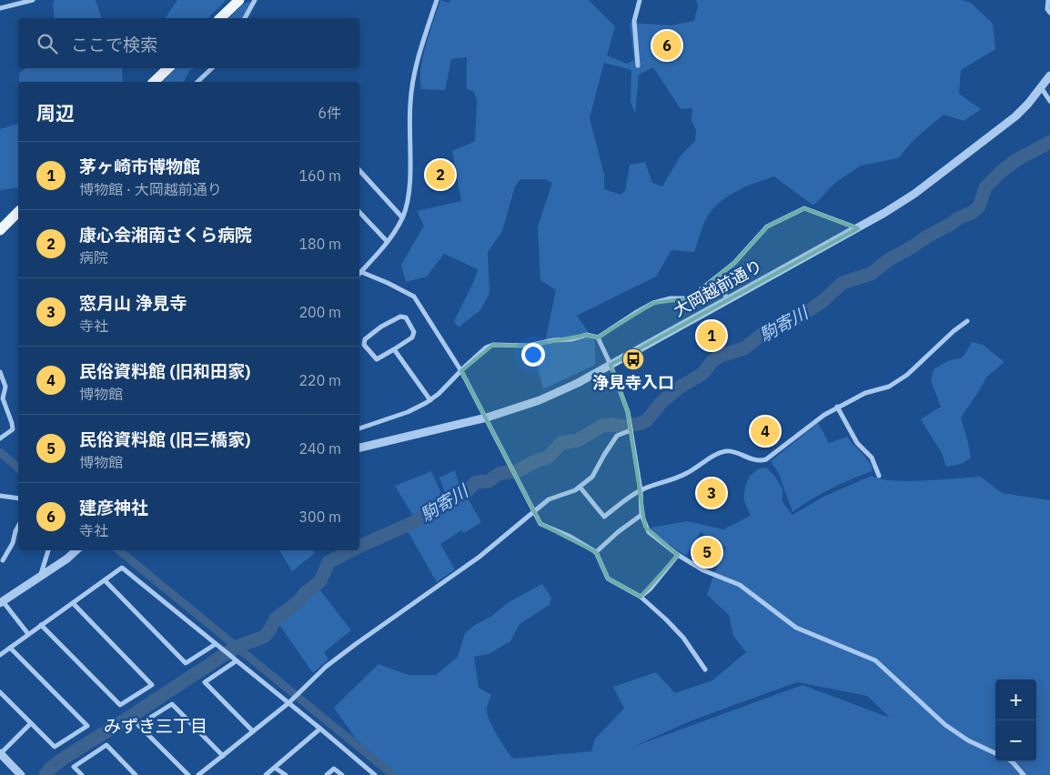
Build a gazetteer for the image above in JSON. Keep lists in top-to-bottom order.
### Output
{
  "streets": {
    "street": ["大岡越前通り"]
  },
  "districts": ["みずき三丁目"],
  "water": ["駒寄川"],
  "places": {
    "bus stop": ["浄見寺入口"]
  },
  "page": {
    "search": "ここで検索",
    "pins": [
      "6",
      "2",
      "1",
      "4",
      "3",
      "5"
    ],
    "heading": ["周辺", "6件"],
    "list": [
      {
        "mark": "1",
        "name": "茅ヶ崎市博物館",
        "note": "博物館 · 大岡越前通り",
        "value": "160 m"
      },
      {
        "mark": "2",
        "name": "康心会湘南さくら病院",
        "note": "病院",
        "value": "180 m"
      },
      {
        "mark": "3",
        "name": "窓月山 浄見寺",
        "note": "寺社",
        "value": "200 m"
      },
      {
        "mark": "4",
        "name": "民俗資料館 (旧和田家)",
        "note": "博物館",
        "value": "220 m"
      },
      {
        "mark": "5",
        "name": "民俗資料館 (旧三橋家)",
        "note": "博物館",
        "value": "240 m"
      },
      {
        "mark": "6",
        "name": "建彦神社",
        "note": "寺社",
        "value": "300 m"
      }
    ],
    "map_buttons": ["+", "−"]
  }
}
